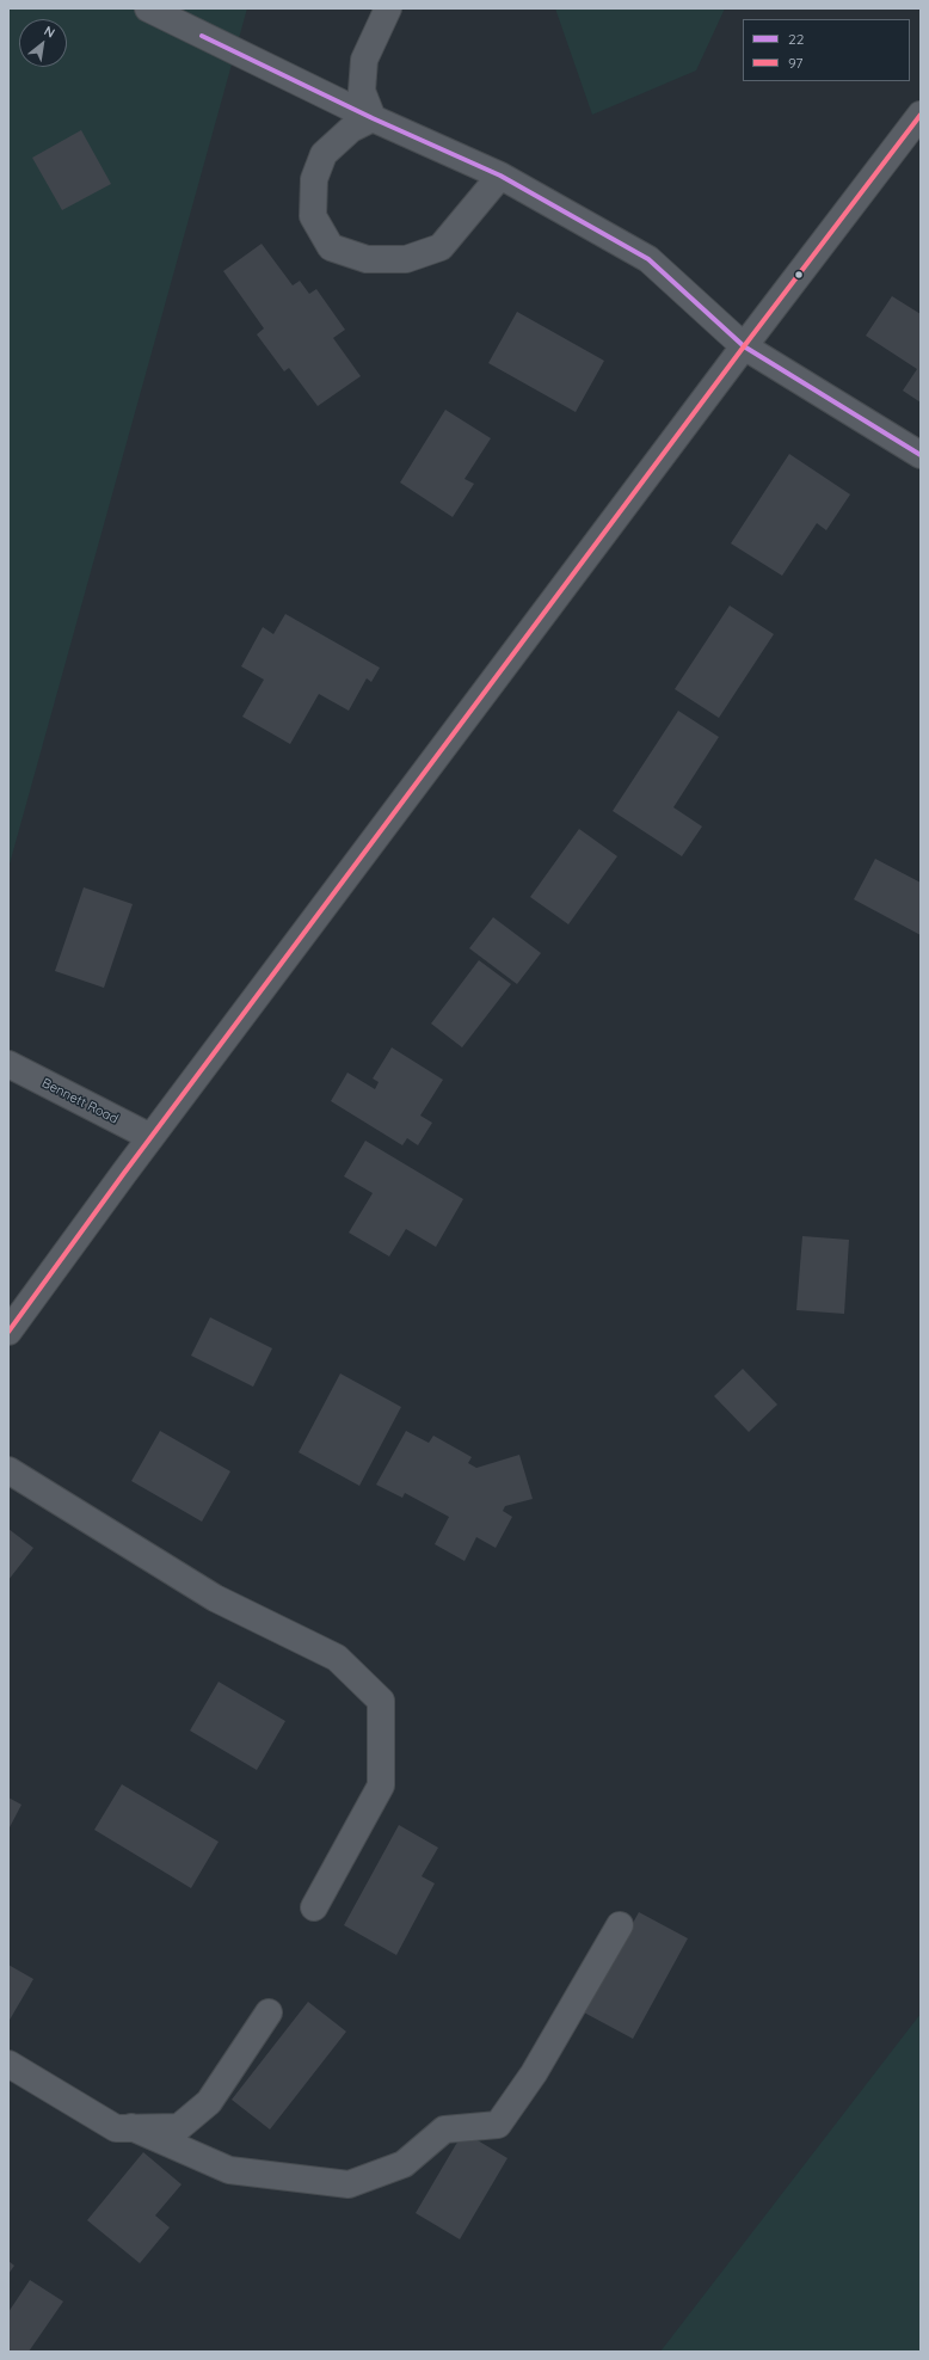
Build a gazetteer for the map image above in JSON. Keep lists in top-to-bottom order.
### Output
{
  "streets": {
    "street": ["Bennett Road"]
  },
  "lines": ["transit line 22", "transit line 97"],
  "legend": ["22", "97"],
  "north": "top right"
}
